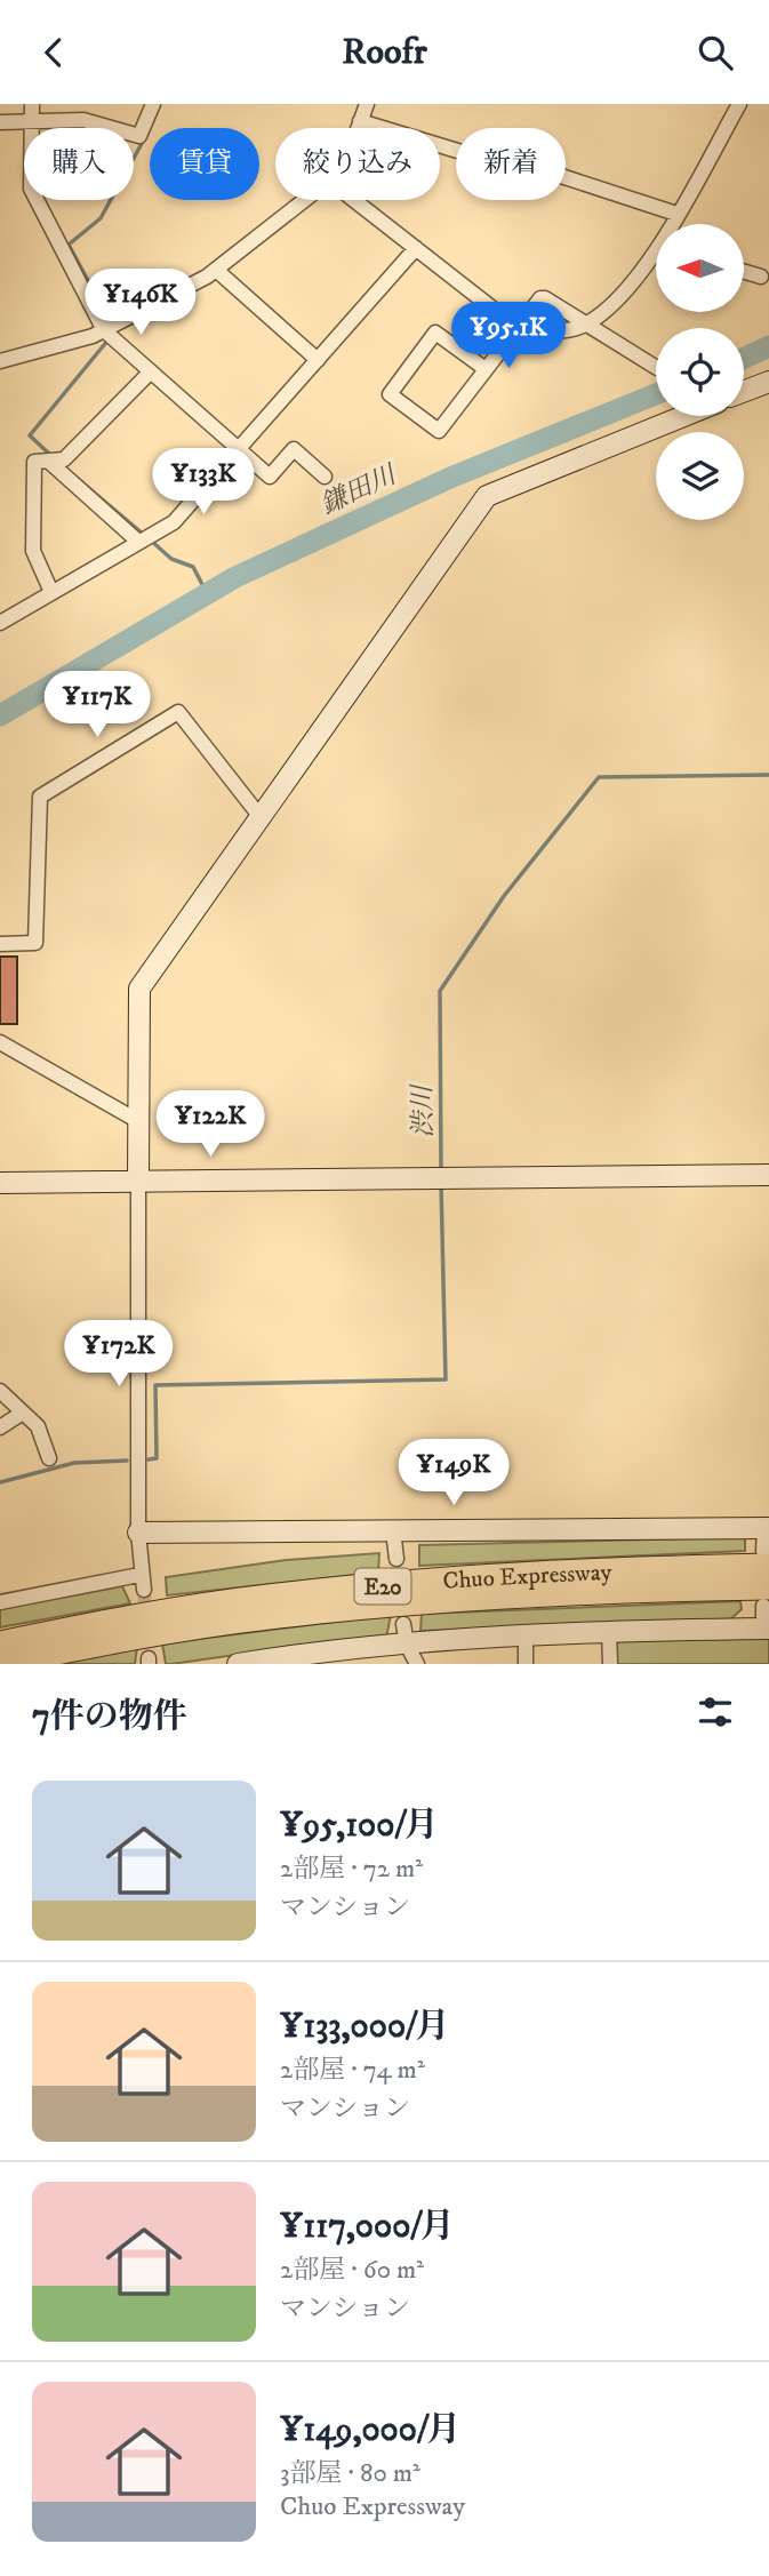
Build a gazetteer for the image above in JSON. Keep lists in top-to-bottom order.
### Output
{
  "streets": {
    "highway": ["Chuo Expressway", "E20"]
  },
  "water": ["鎌田川", "渋川"],
  "north": "left",
  "page": {
    "header": "Roofr",
    "chip": [
      "購入",
      "賃貸",
      "絞り込み",
      "新着"
    ],
    "price": [
      "¥146K",
      "¥95.1K",
      "¥133K",
      "¥117K",
      "¥122K",
      "¥172K",
      "¥149K"
    ],
    "heading": "7件の物件",
    "list": [
      {
        "name": "¥95,100/月",
        "note": "2部屋 · 72 m² · マンション"
      },
      {
        "name": "¥133,000/月",
        "note": "2部屋 · 74 m² · マンション"
      },
      {
        "name": "¥117,000/月",
        "note": "2部屋 · 60 m² · マンション"
      },
      {
        "name": "¥149,000/月",
        "note": "3部屋 · 80 m² · Chuo Expressway"
      }
    ]
  }
}
